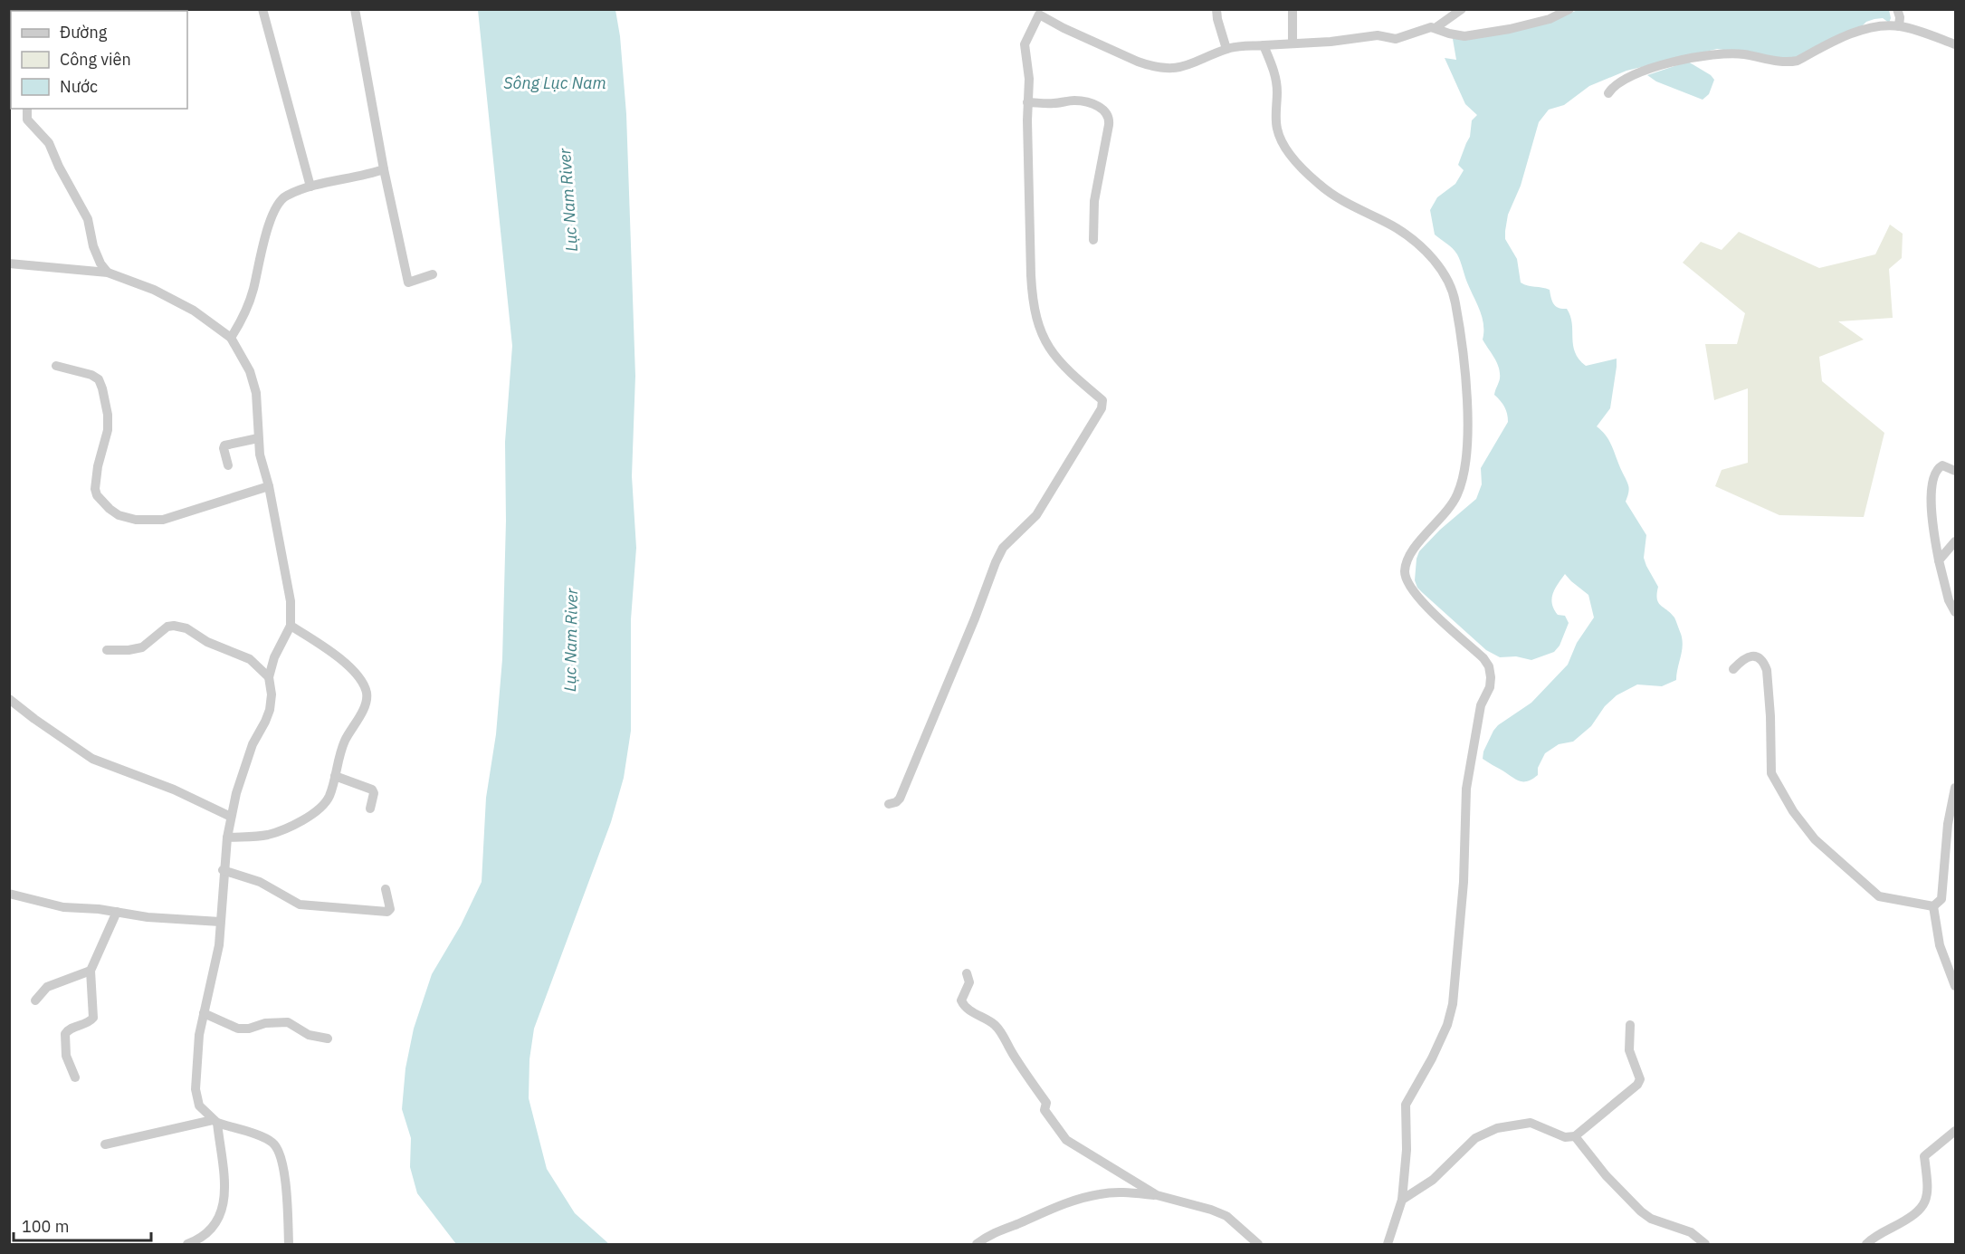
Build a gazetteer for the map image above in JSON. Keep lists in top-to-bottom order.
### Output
{
  "water": ["Sông Lục Nam", "Lục Nam River"],
  "legend": ["Đường", "Công viên", "Nước"],
  "scale_bar": "100 m"
}
